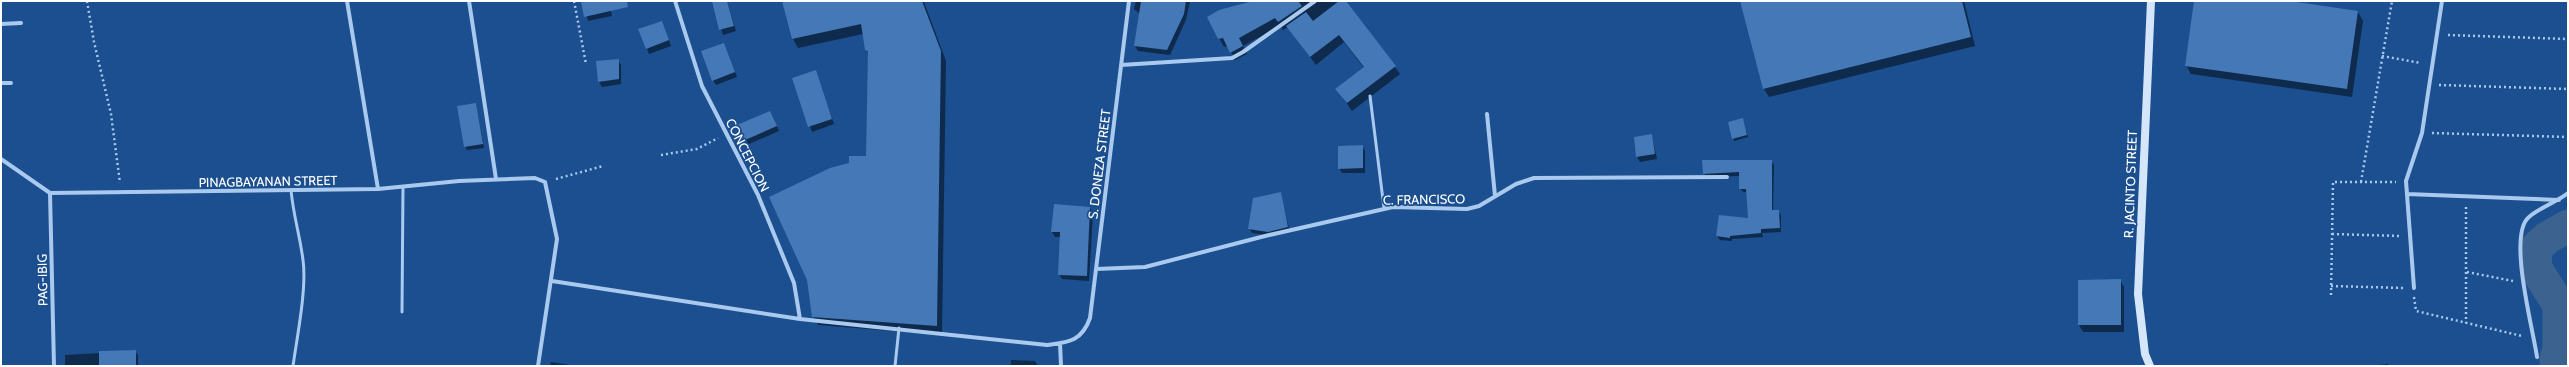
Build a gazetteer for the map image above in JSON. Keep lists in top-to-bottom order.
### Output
{
  "streets": {
    "street": [
      "CONCEPCION",
      "S. DONEZA STREET",
      "PINAGBAYANAN STREET",
      "R. JACINTO STREET",
      "C. FRANCISCO",
      "PAG-IBIG"
    ]
  },
  "crossings": [
    ["S. DONEZA STREET", "C. FRANCISCO"],
    ["PINAGBAYANAN STREET", "PAG-IBIG"]
  ]
}
